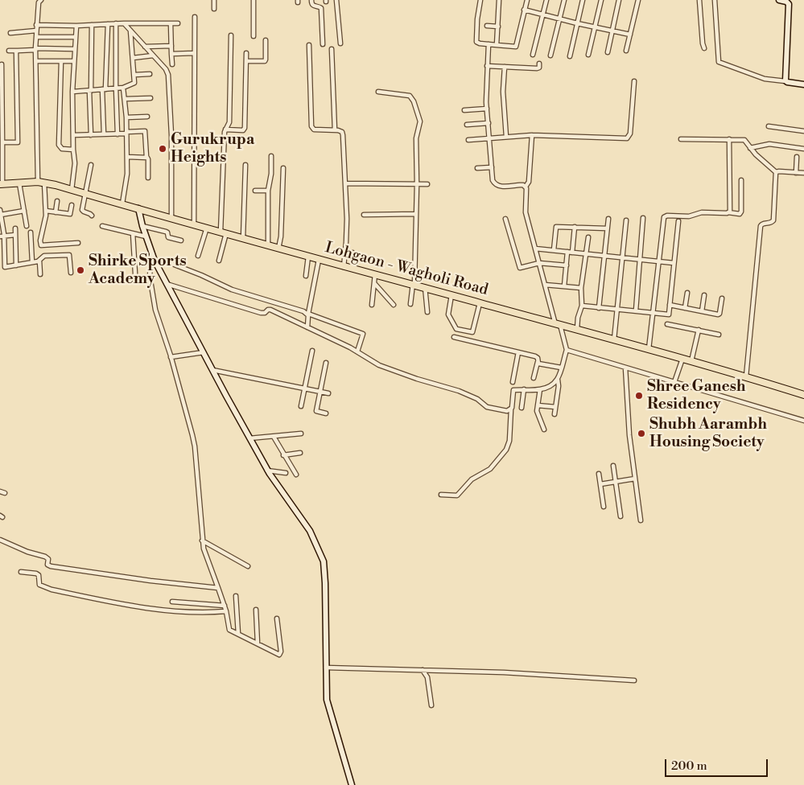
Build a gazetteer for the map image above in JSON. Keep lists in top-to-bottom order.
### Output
{
  "streets": {
    "main road": ["Lohgaon - Wagholi Road"]
  },
  "places": [
    "Gurukrupa Heights",
    "Shirke Sports Academy",
    "Shree Ganesh Residency",
    "Shubh Aarambh Housing Society"
  ],
  "scale_bar": "200 m"
}
